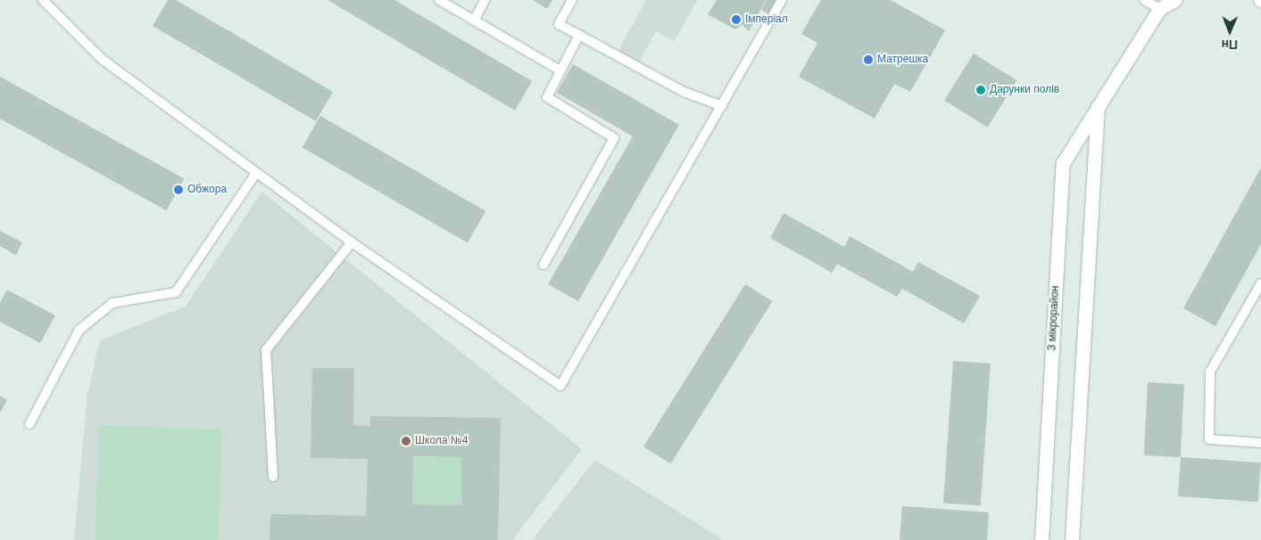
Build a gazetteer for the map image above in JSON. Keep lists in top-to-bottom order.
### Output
{
  "streets": {
    "street": ["3 мікрорайон"]
  },
  "places": [
    "Імперіал",
    "Матрешка",
    "Дарунки полів",
    "Обжора",
    "Школа №4"
  ],
  "north": "bottom"
}
